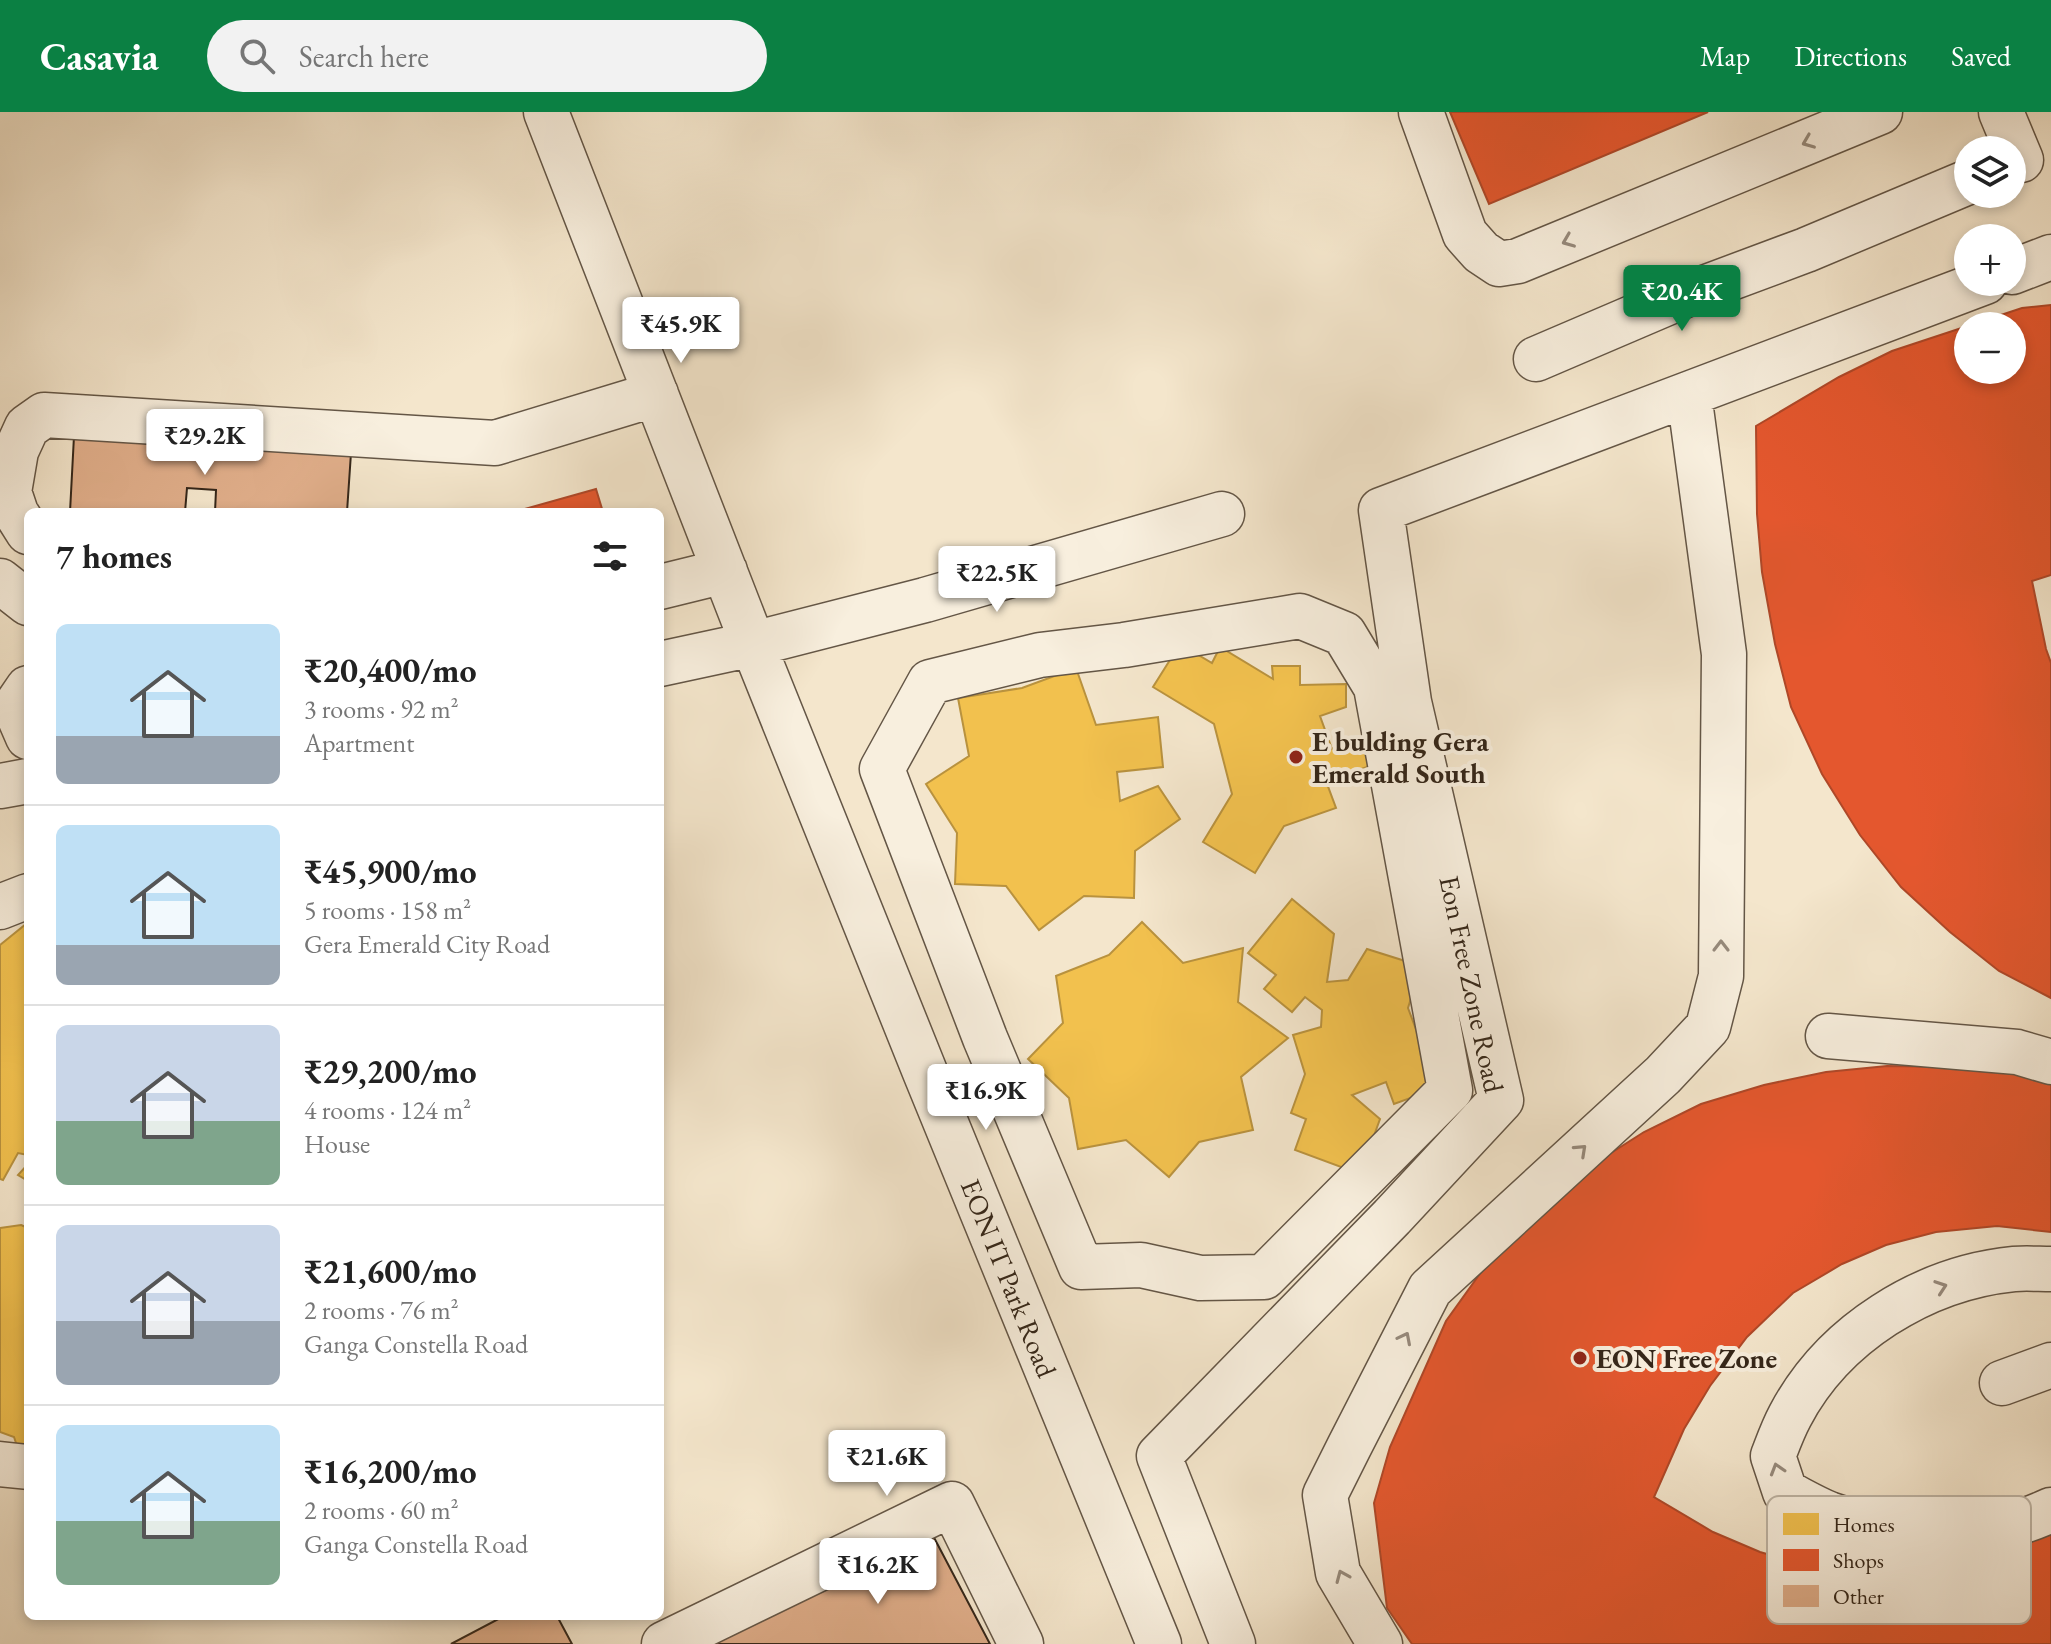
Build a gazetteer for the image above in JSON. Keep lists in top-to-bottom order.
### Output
{
  "streets": {
    "street": ["Eon Free Zone Road", "EON IT Park Road"]
  },
  "places": ["E bulding Gera Emerald South", "EON Free Zone"],
  "legend": ["Homes", "Shops", "Other"],
  "page": {
    "header": "Casavia",
    "search": "Search here",
    "nav": ["Map", "Directions", "Saved"],
    "map_buttons": ["+", "−"],
    "price": [
      "₹20.4K",
      "₹45.9K",
      "₹29.2K",
      "₹22.5K",
      "₹16.9K",
      "₹21.6K",
      "₹16.2K"
    ],
    "heading": "7 homes",
    "list": [
      {
        "name": "₹20,400/mo",
        "note": "3 rooms · 92 m² · Apartment"
      },
      {
        "name": "₹45,900/mo",
        "note": "5 rooms · 158 m² · Gera Emerald City Road"
      },
      {
        "name": "₹29,200/mo",
        "note": "4 rooms · 124 m² · House"
      },
      {
        "name": "₹21,600/mo",
        "note": "2 rooms · 76 m² · Ganga Constella Road"
      },
      {
        "name": "₹16,200/mo",
        "note": "2 rooms · 60 m² · Ganga Constella Road"
      }
    ]
  }
}
